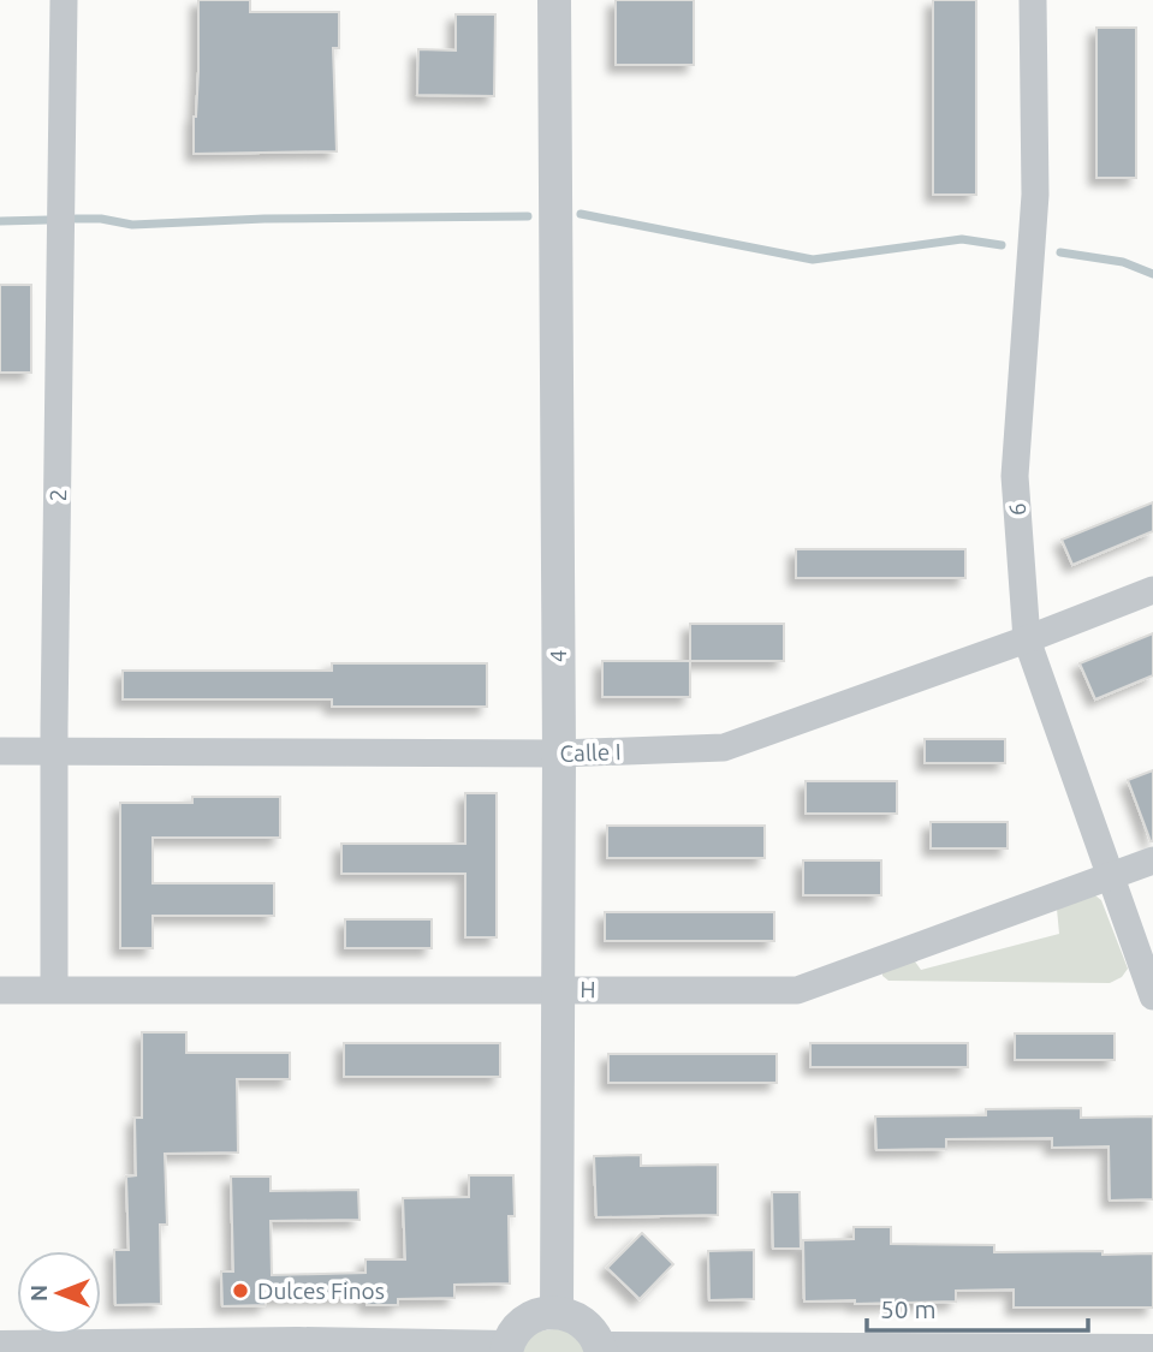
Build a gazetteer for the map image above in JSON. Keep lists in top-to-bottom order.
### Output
{
  "streets": {
    "street": [
      "2",
      "6",
      "4",
      "Calle I",
      "H"
    ]
  },
  "crossings": [
    ["2", "Calle I"],
    ["2", "H"],
    ["6", "Calle I"],
    ["6", "H"],
    ["4", "Calle I"],
    ["4", "H"]
  ],
  "places": ["Dulces Finos"],
  "scale_bar": "50 m",
  "north": "left"
}
